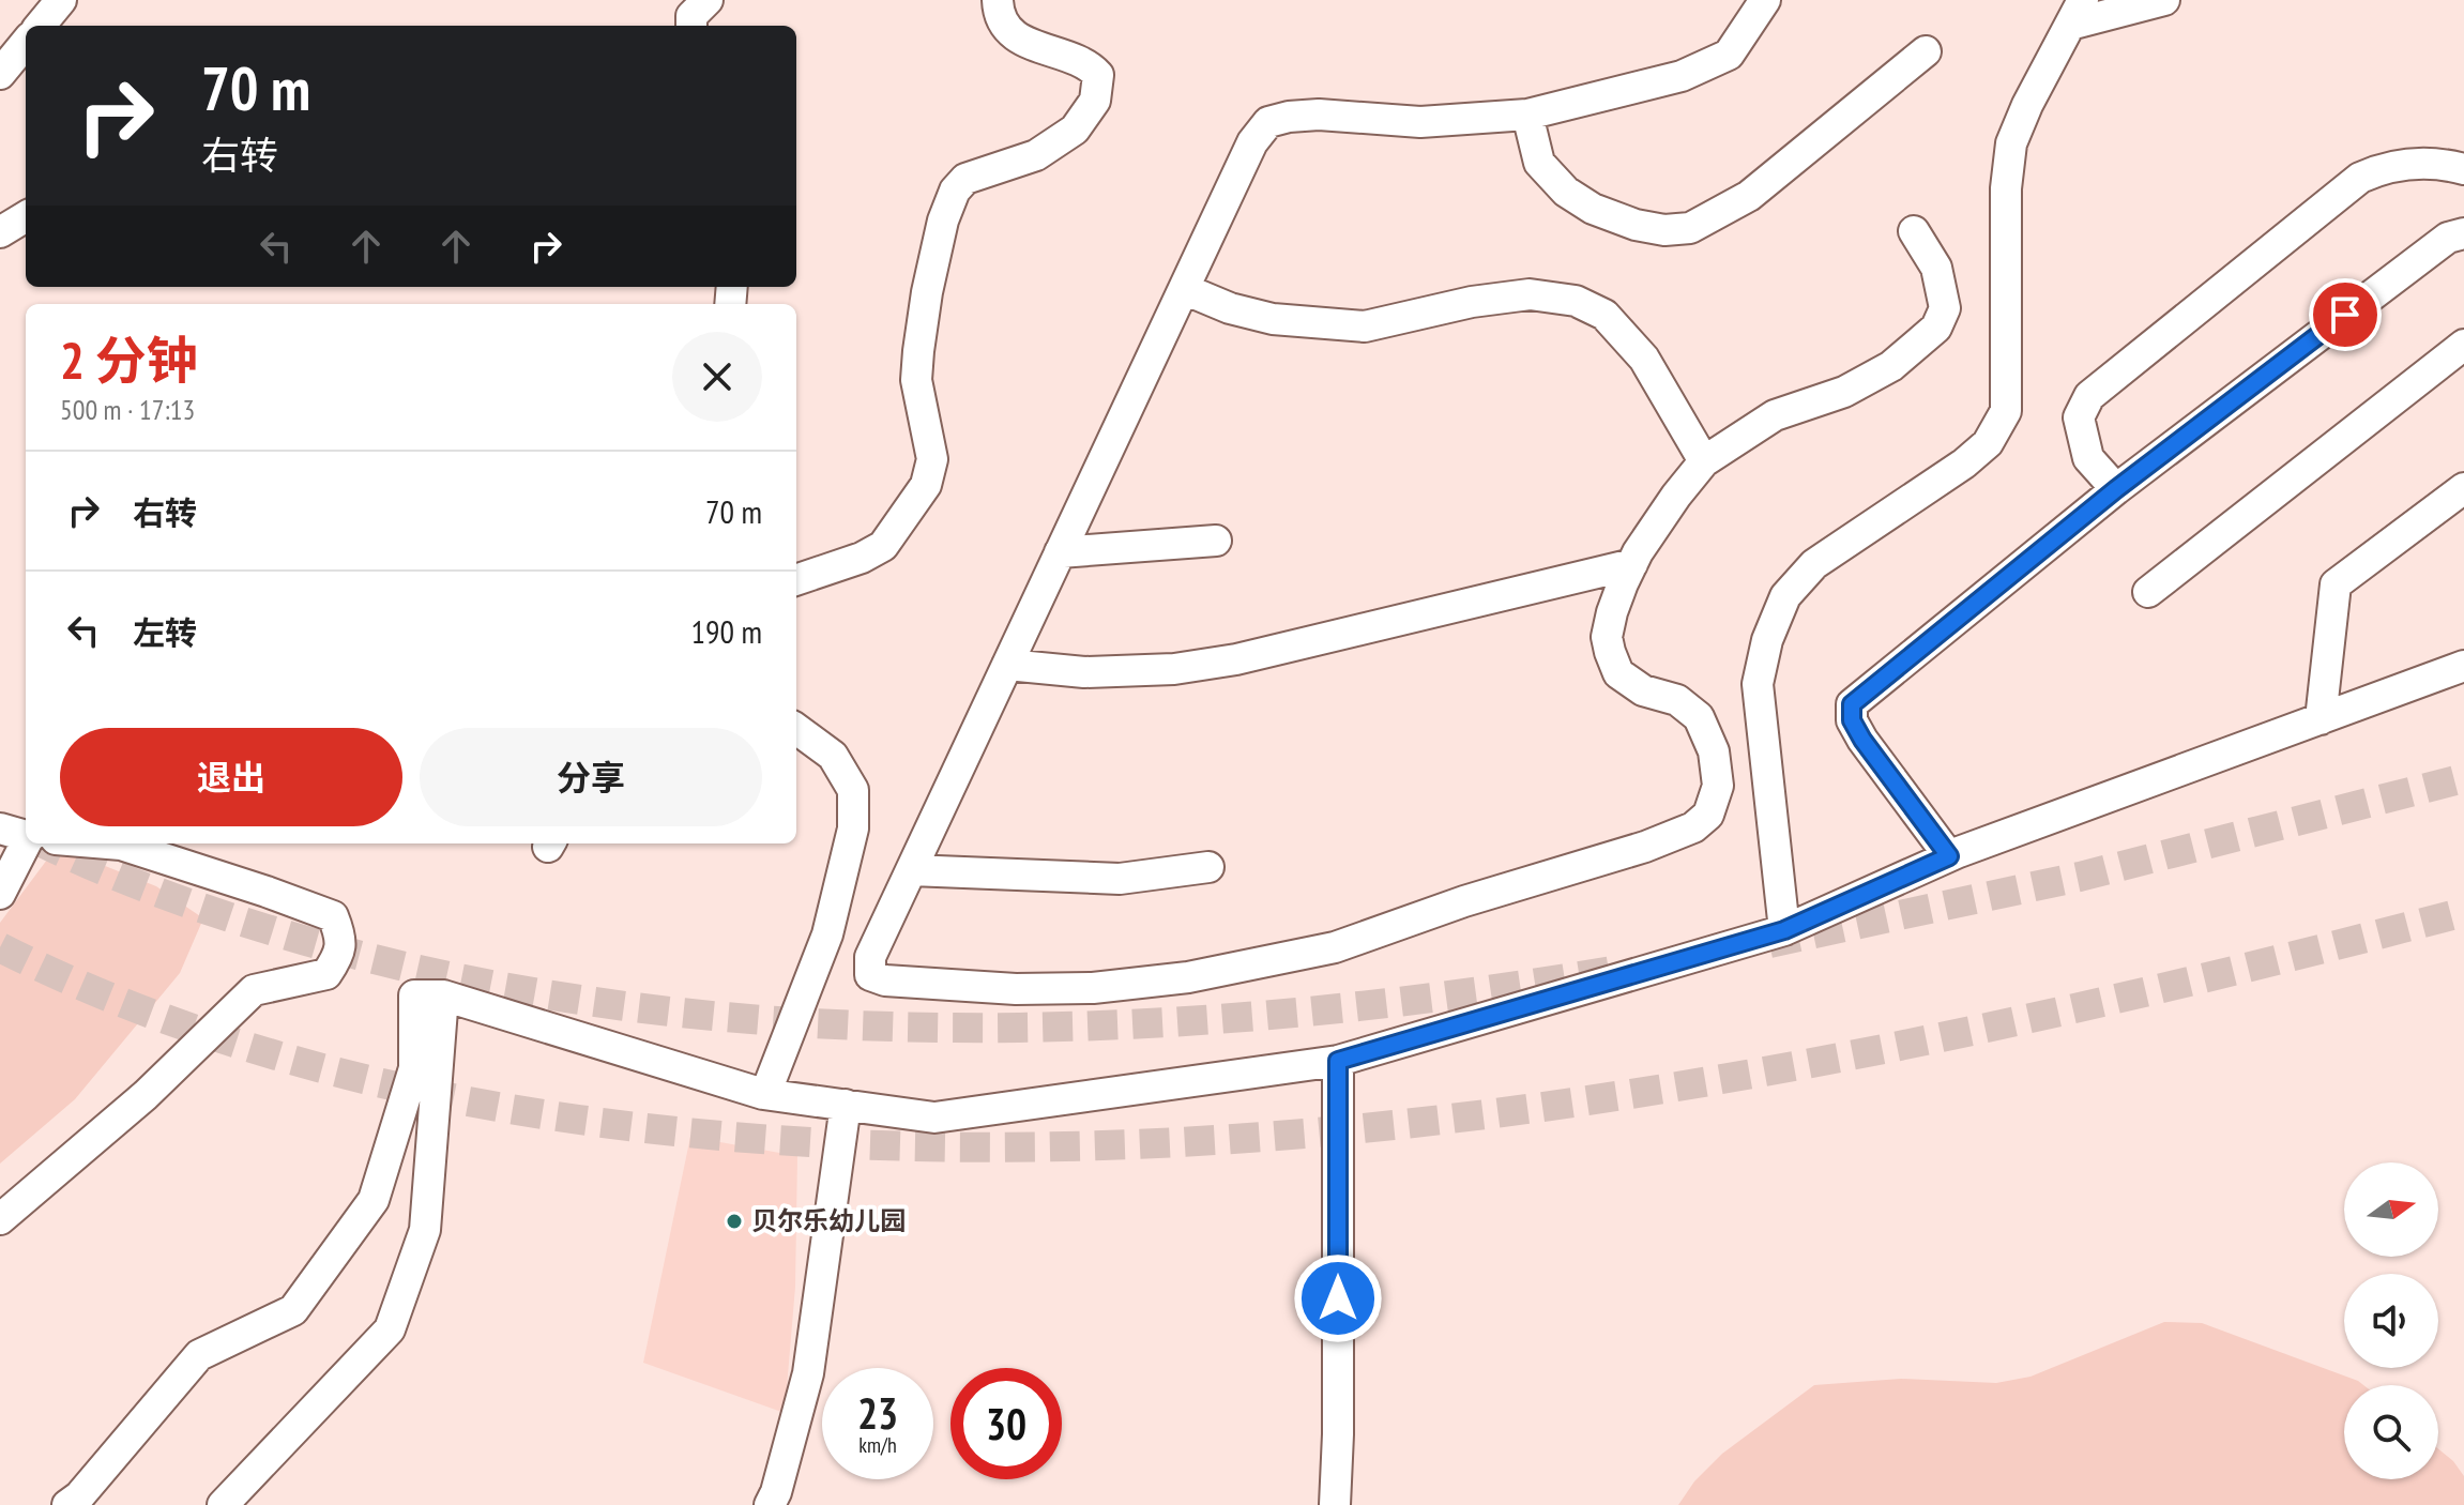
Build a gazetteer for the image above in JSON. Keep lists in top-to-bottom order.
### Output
{
  "places": ["贝尔乐幼儿园"],
  "north": "right",
  "page": {
    "turn": ["70 m", "右转"],
    "heading": ["2 分钟", "500 m · 17:13"],
    "list": [
      {
        "name": "右转",
        "value": "70 m"
      },
      {
        "name": "左转",
        "value": "190 m"
      }
    ],
    "buttons": ["退出", "分享"],
    "speed": "23 km/h",
    "limit": "30"
  }
}
